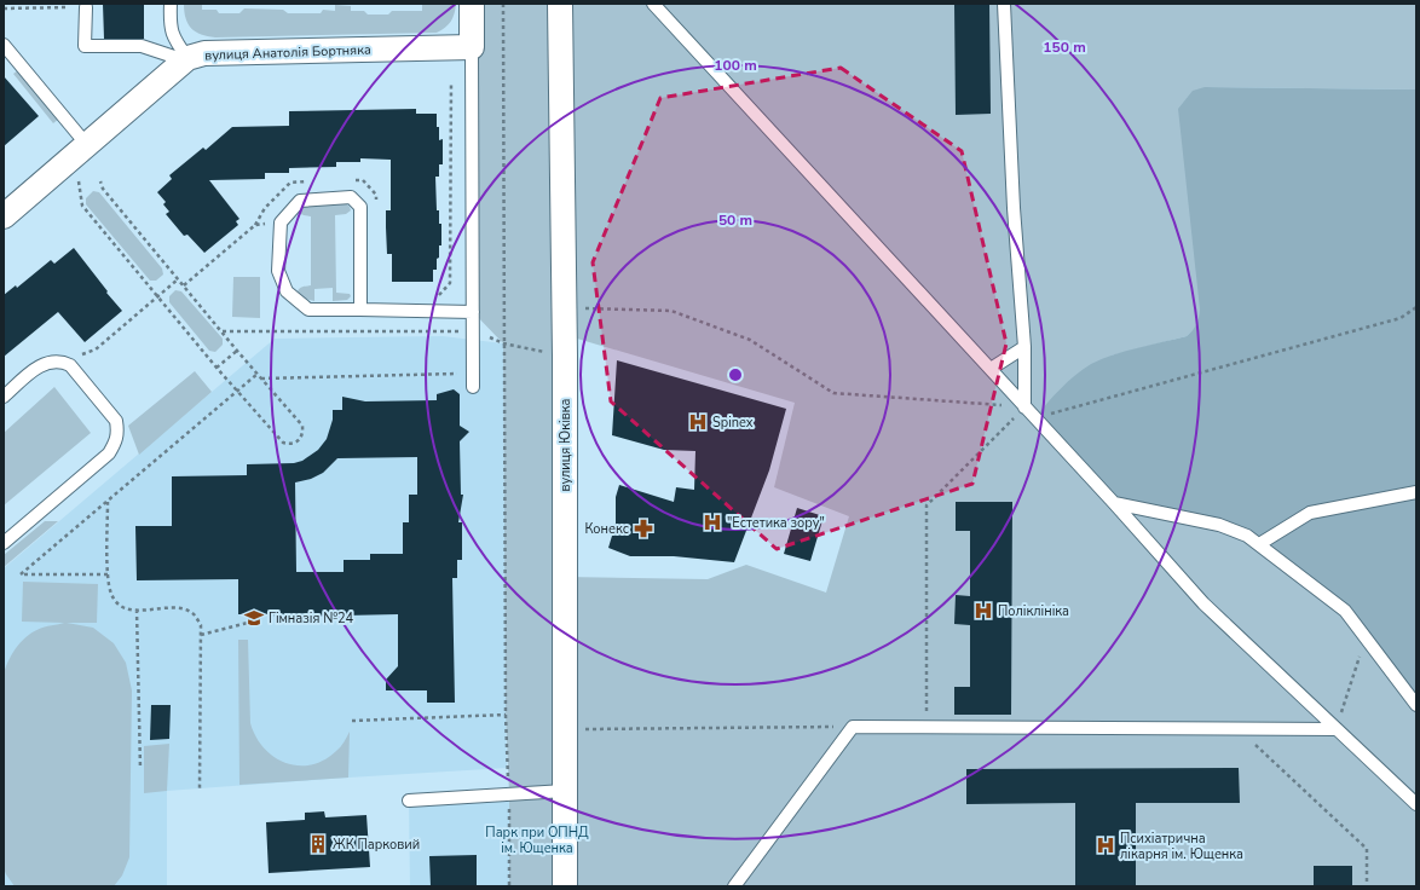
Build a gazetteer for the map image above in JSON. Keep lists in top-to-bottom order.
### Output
{
  "streets": {
    "street": ["вулиця Анатолія Бортняка", "вулиця Юківка"]
  },
  "parks": ["Парк при ОПНД ім. Ющенка"],
  "places": {
    "hospital": [
      "Spinex",
      "\"Естетика зору\"",
      "Поліклініка",
      "Психіатрична лікарня ім. Ющенка"
    ],
    "pharmacy": ["Конекс"],
    "school or university": ["Гімназія №24"],
    "building": ["ЖК Парковий"]
  },
  "rings": ["150 m", "100 m", "50 m"]
}
